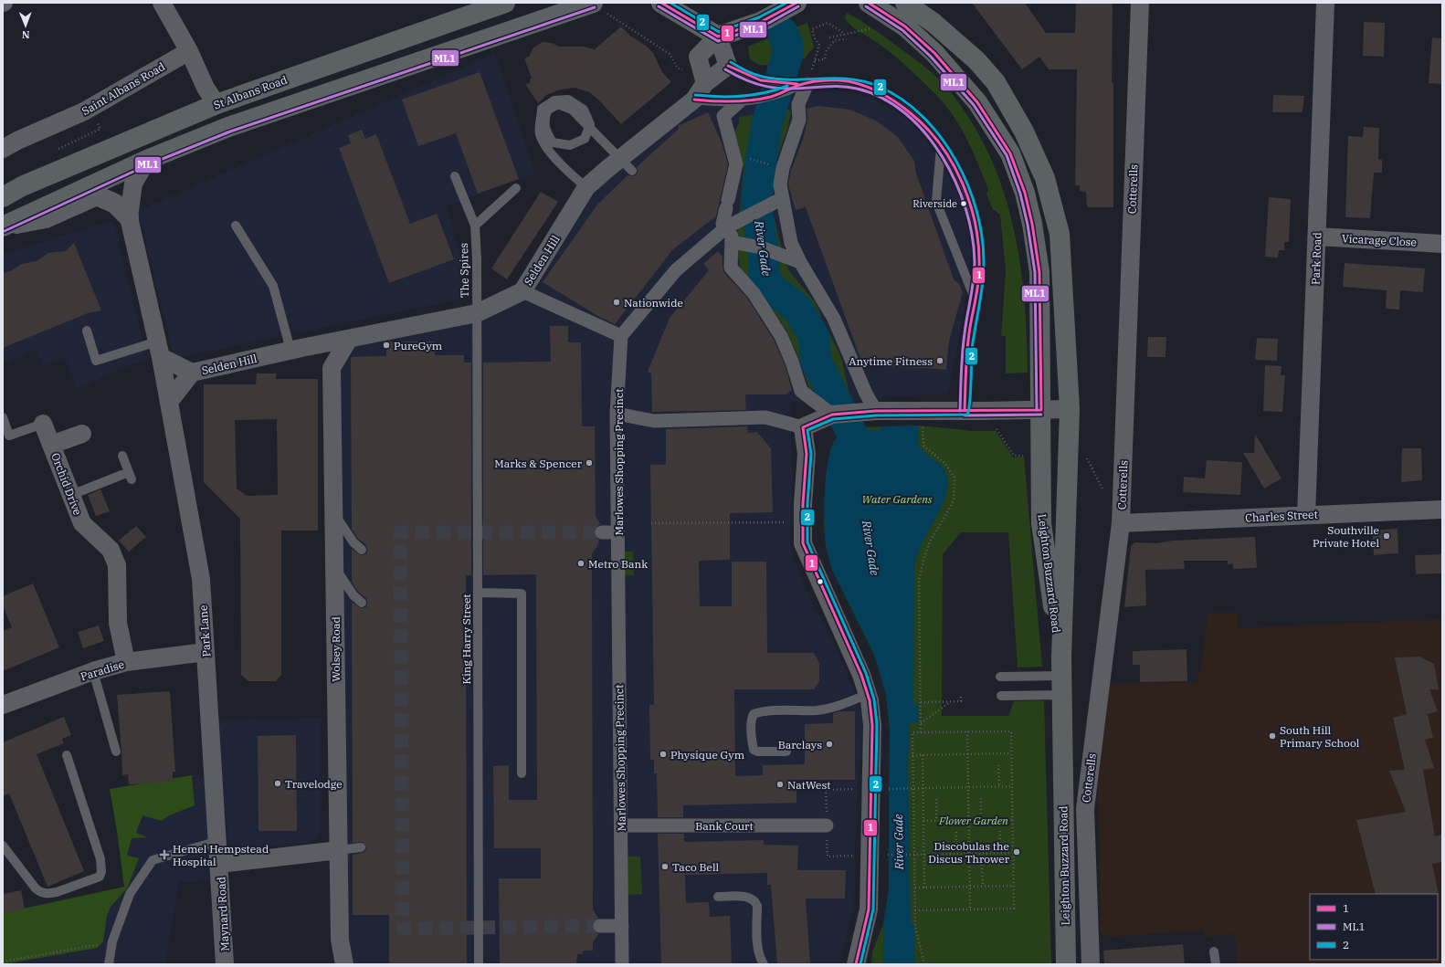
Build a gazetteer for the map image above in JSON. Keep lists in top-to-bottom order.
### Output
{
  "streets": {
    "main road": ["St Albans Road", "Leighton Buzzard Road"],
    "street": [
      "Saint Albans Road",
      "Cotterells",
      "Vicarage Close",
      "Park Road",
      "Selden Hill",
      "Marlowes Shopping Precinct",
      "Orchid Drive",
      "Charles Street",
      "Park Lane",
      "Wolsey Road",
      "Paradise",
      "Bank Court",
      "Maynard Road"
    ],
    "lane": ["The Spires", "King Harry Street"]
  },
  "crossings": [
    ["Cotterells", "Charles Street"],
    ["Vicarage Close", "Park Road"],
    ["Park Road", "Charles Street"],
    ["Selden Hill", "The Spires"],
    ["Selden Hill", "Park Lane"],
    ["Selden Hill", "King Harry Street"],
    ["The Spires", "King Harry Street"],
    ["Marlowes Shopping Precinct", "Bank Court"],
    ["Orchid Drive", "Paradise"],
    ["Park Lane", "Paradise"],
    ["Park Lane", "Maynard Road"]
  ],
  "water": ["River Gade"],
  "parks": ["Water Gardens", "Flower Garden"],
  "places": {
    "other": [
      "Riverside",
      "Nationwide",
      "PureGym",
      "Anytime Fitness",
      "Marks & Spencer",
      "Southville Private Hotel",
      "Metro Bank",
      "South Hill Primary School",
      "Barclays",
      "Physique Gym",
      "Travelodge",
      "NatWest",
      "Discobulas the Discus Thrower",
      "Taco Bell"
    ],
    "health": ["Hemel Hempstead Hospital"]
  },
  "lines": ["transit line 1", "transit line 2", "transit line ML1"],
  "legend": ["1", "ML1", "2"],
  "north": "bottom"
}
